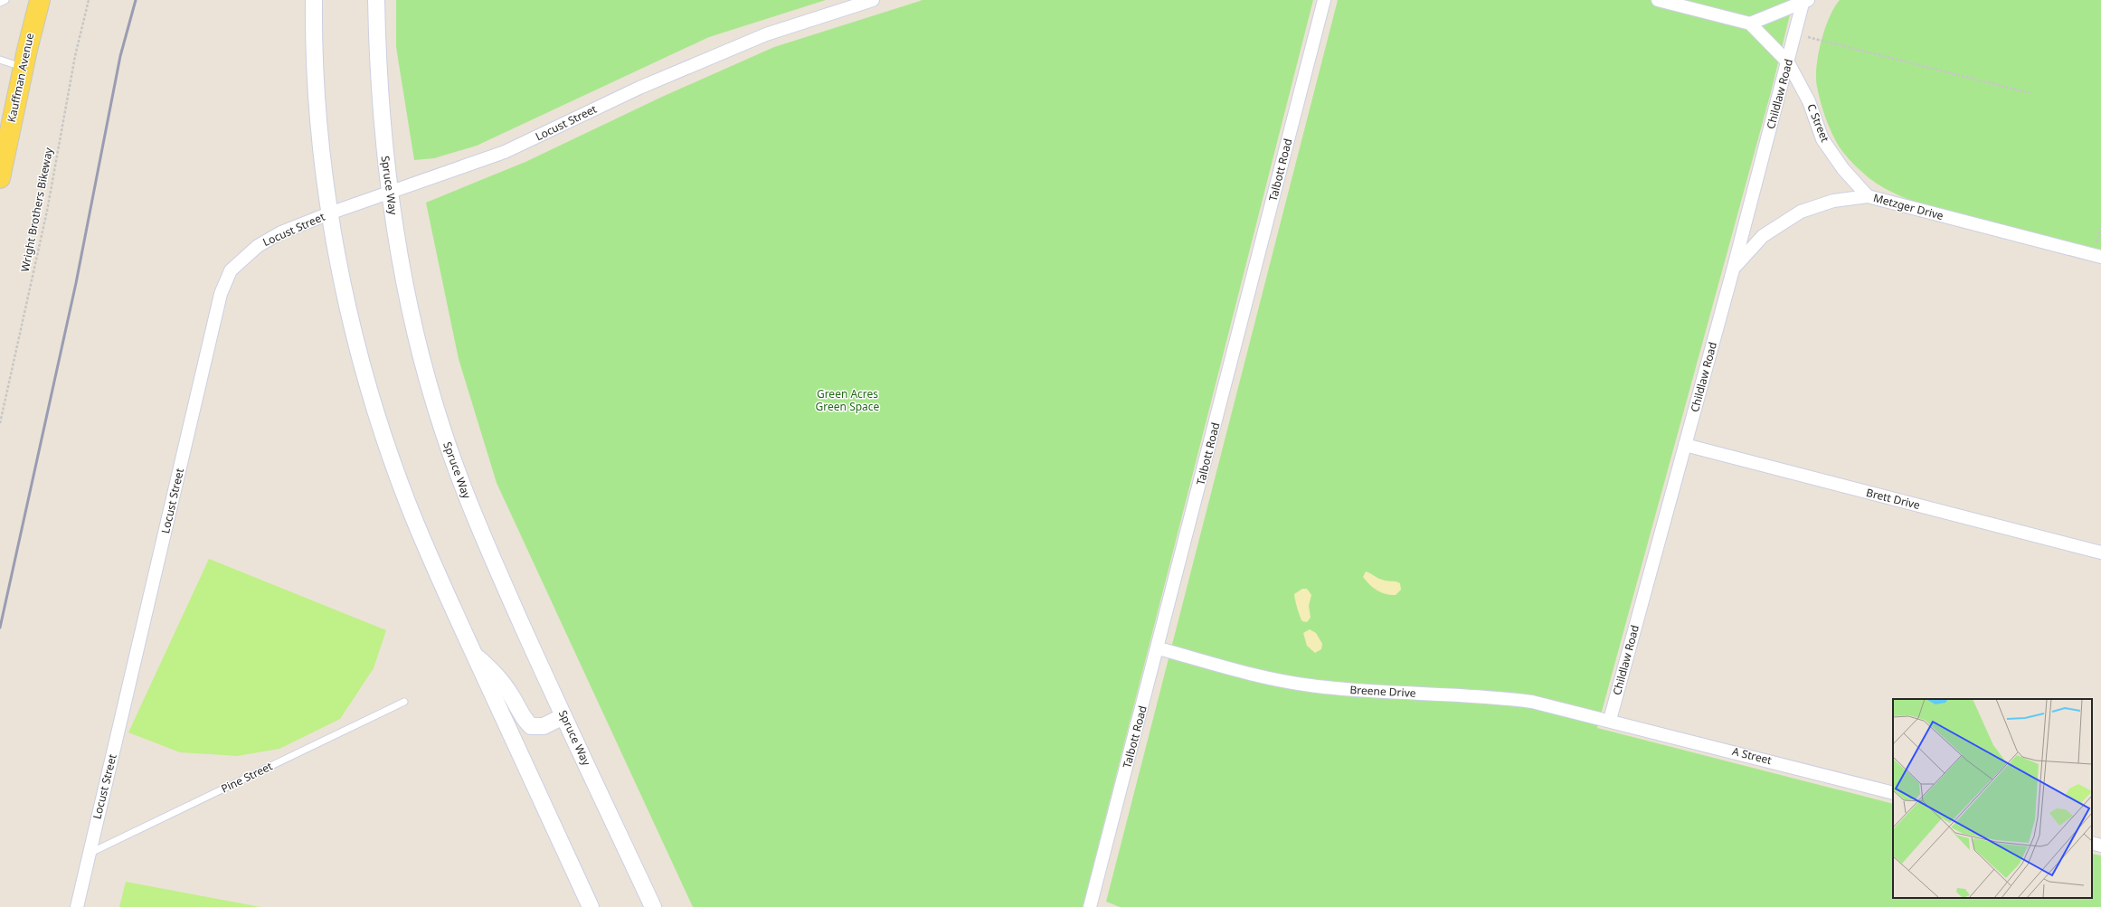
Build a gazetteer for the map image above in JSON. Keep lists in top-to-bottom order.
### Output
{
  "streets": {
    "main road": ["Kauffman Avenue"],
    "street": [
      "Childlaw Road",
      "Locust Street",
      "C Street",
      "Talbott Road",
      "Spruce Way",
      "Metzger Drive",
      "Brett Drive",
      "Breene Drive",
      "A Street"
    ],
    "lane": ["Pine Street"],
    "path": ["Wright Brothers Bikeway"]
  },
  "crossings": [
    ["Childlaw Road", "C Street"],
    ["Childlaw Road", "Metzger Drive"],
    ["Childlaw Road", "Brett Drive"],
    ["Childlaw Road", "Breene Drive"],
    ["Childlaw Road", "A Street"],
    ["Locust Street", "Spruce Way"],
    ["Locust Street", "Pine Street"],
    ["C Street", "Metzger Drive"],
    ["Talbott Road", "Breene Drive"],
    ["Breene Drive", "A Street"]
  ],
  "parks": ["Green Acres Green Space"]
}
